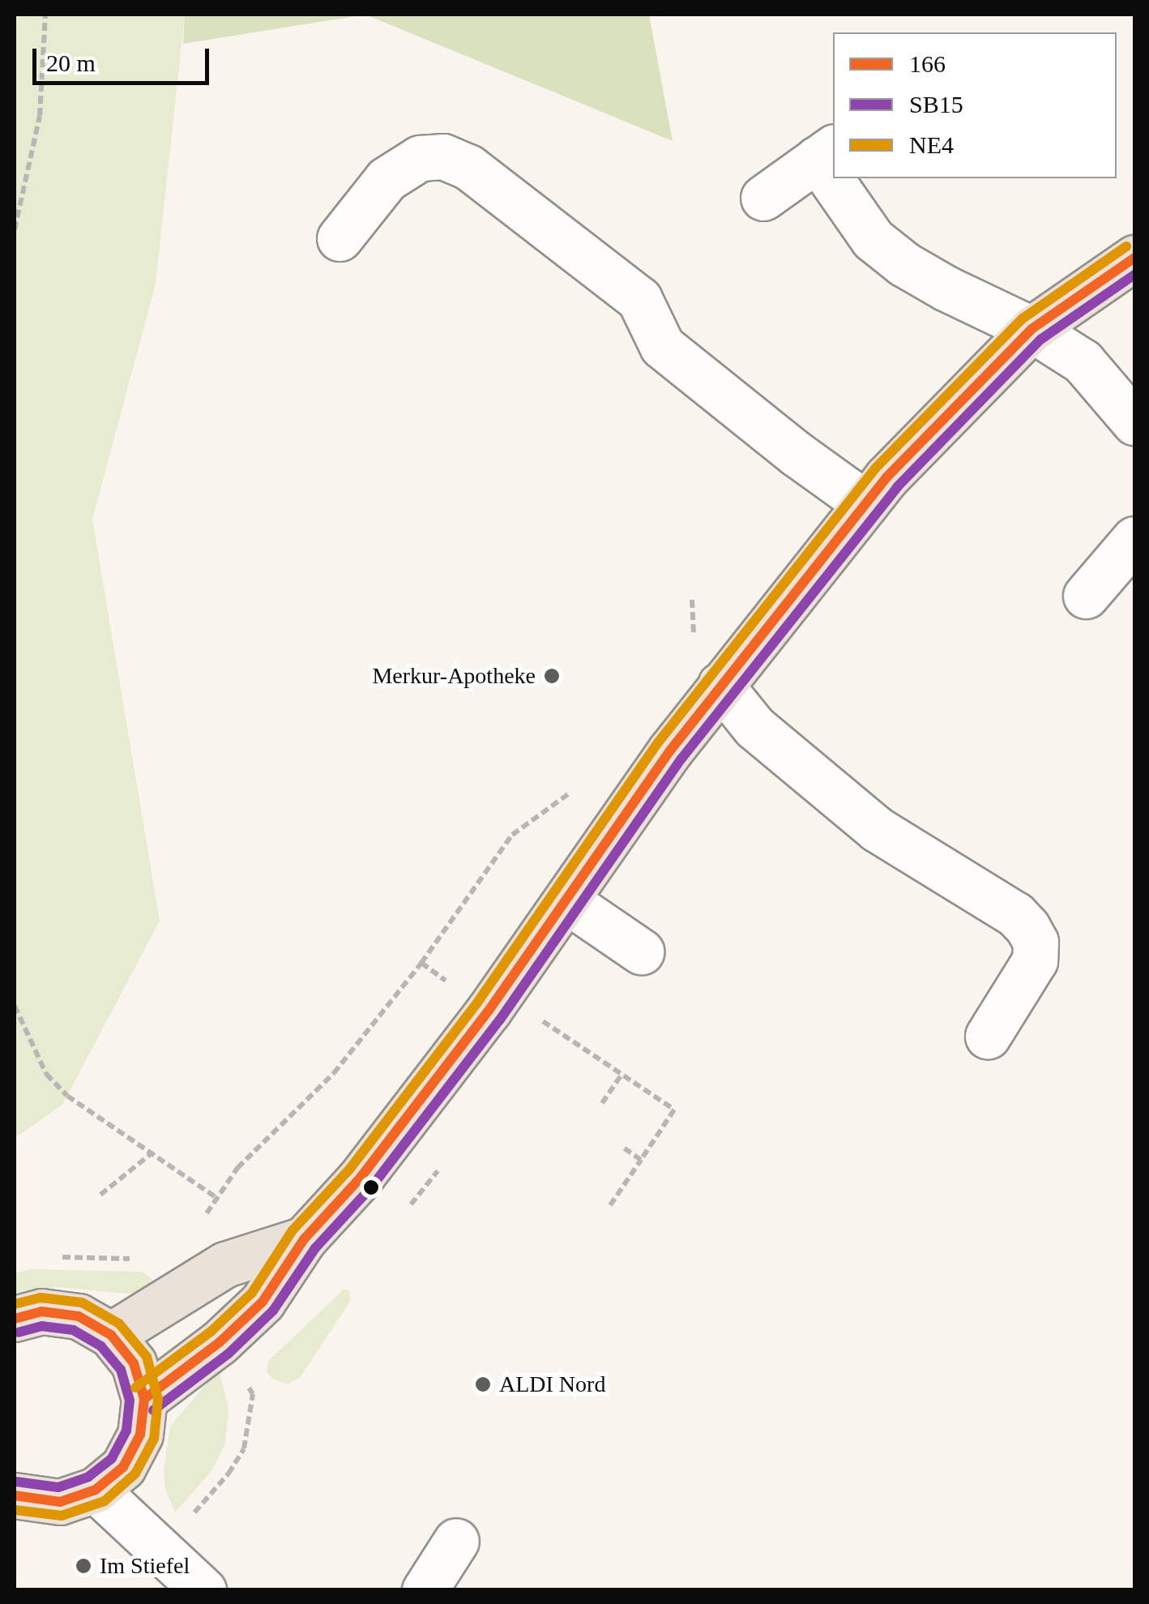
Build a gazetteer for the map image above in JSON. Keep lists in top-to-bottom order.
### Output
{
  "places": ["Merkur-Apotheke", "ALDI Nord", "Im Stiefel"],
  "lines": ["transit line NE4", "transit line 166", "transit line SB15"],
  "legend": ["166", "SB15", "NE4"],
  "scale_bar": "20 m"
}
